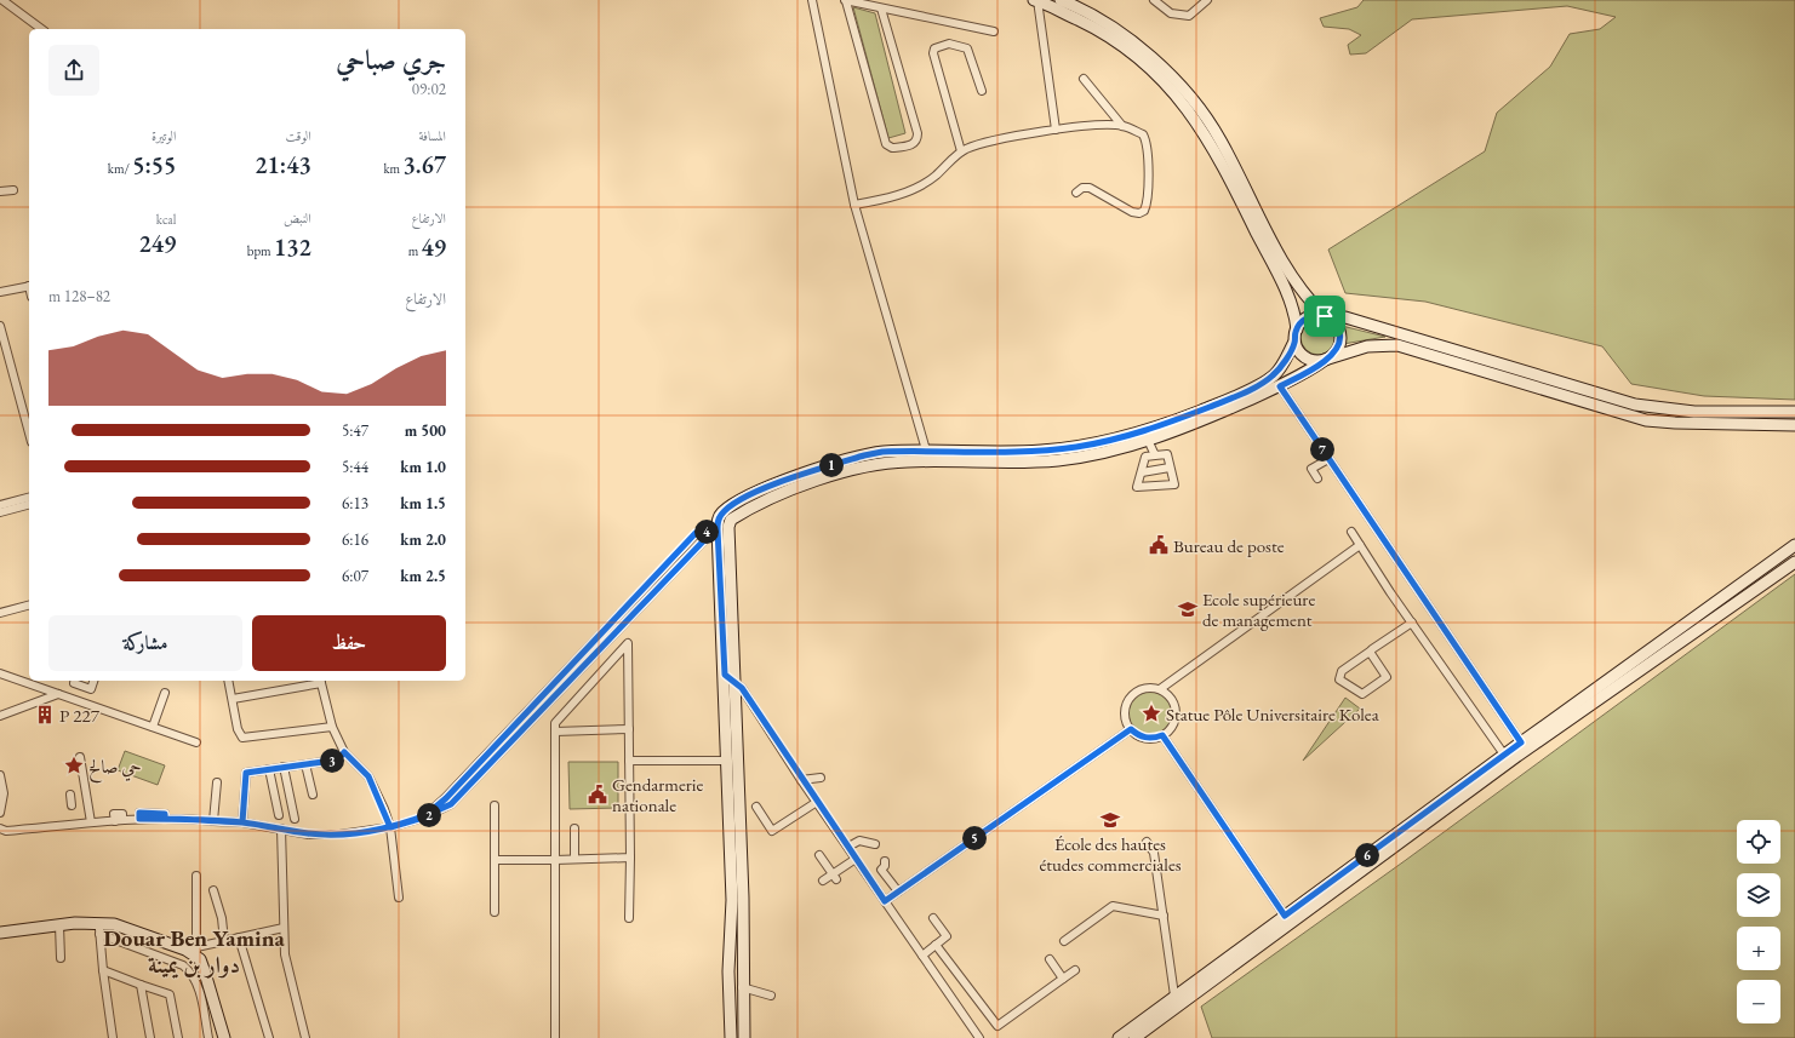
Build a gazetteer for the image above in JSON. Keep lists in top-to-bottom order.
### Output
{
  "districts": ["Douar Ben Yamina دوار بن يمينة"],
  "places": {
    "public building": ["Bureau de poste", "Gendarmerie nationale"],
    "school or university": ["Ecole supérieure de management", "École des hautes études commerciales"],
    "place": ["Statue Pôle Universitaire Kolea", "حي صالح"],
    "building": ["P 227"]
  },
  "page": {
    "heading": ["جري صباحي", "09:02"],
    "stats": [
      ["المسافة", "3.67 km"],
      ["الوقت", "21:43"],
      ["الوتيرة", "5:55 /km"],
      ["الارتفاع", "49 m"],
      ["النبض", "132 bpm"],
      ["kcal", "249"]
    ],
    "chart": ["الارتفاع", "82–128 m"],
    "list": [
      {
        "name": "500 m",
        "note": "5:47"
      },
      {
        "name": "1.0 km",
        "note": "5:44"
      },
      {
        "name": "1.5 km",
        "note": "6:13"
      },
      {
        "name": "2.0 km",
        "note": "6:16"
      },
      {
        "name": "2.5 km",
        "note": "6:07"
      }
    ],
    "pins": [
      "7",
      "1",
      "4",
      "3",
      "2",
      "5",
      "6"
    ],
    "buttons": ["حفظ", "مشاركة"],
    "map_buttons": ["+", "−"]
  }
}
